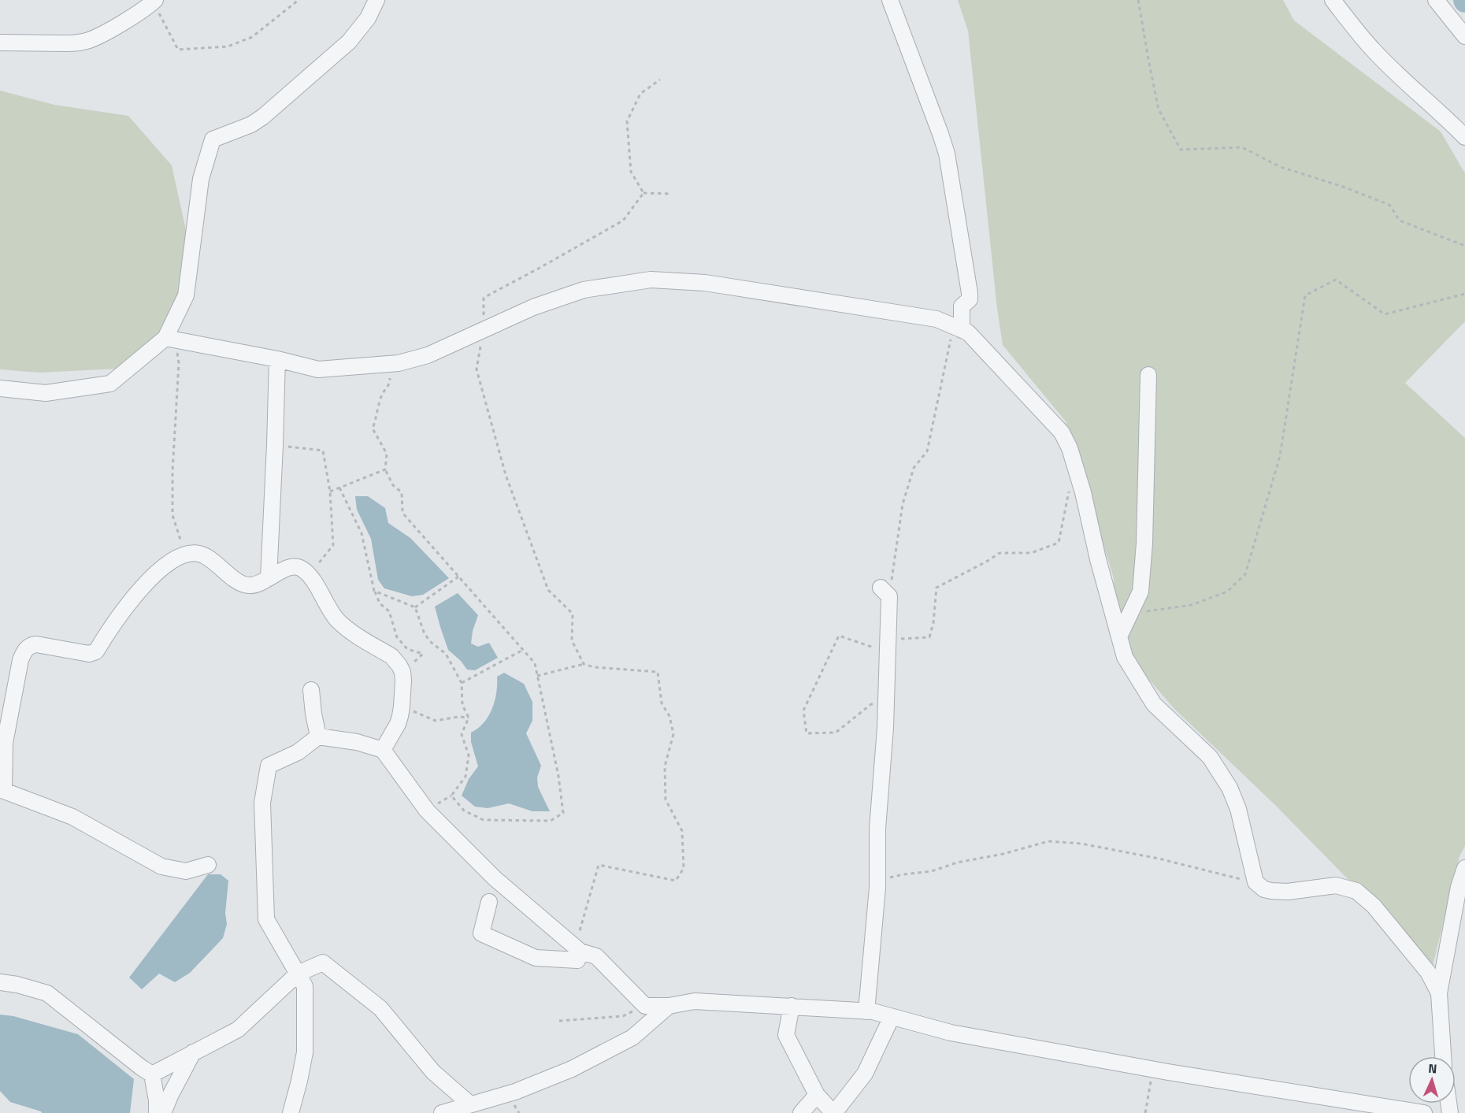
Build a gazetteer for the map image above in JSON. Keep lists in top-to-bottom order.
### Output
{
  "north": "top"
}
